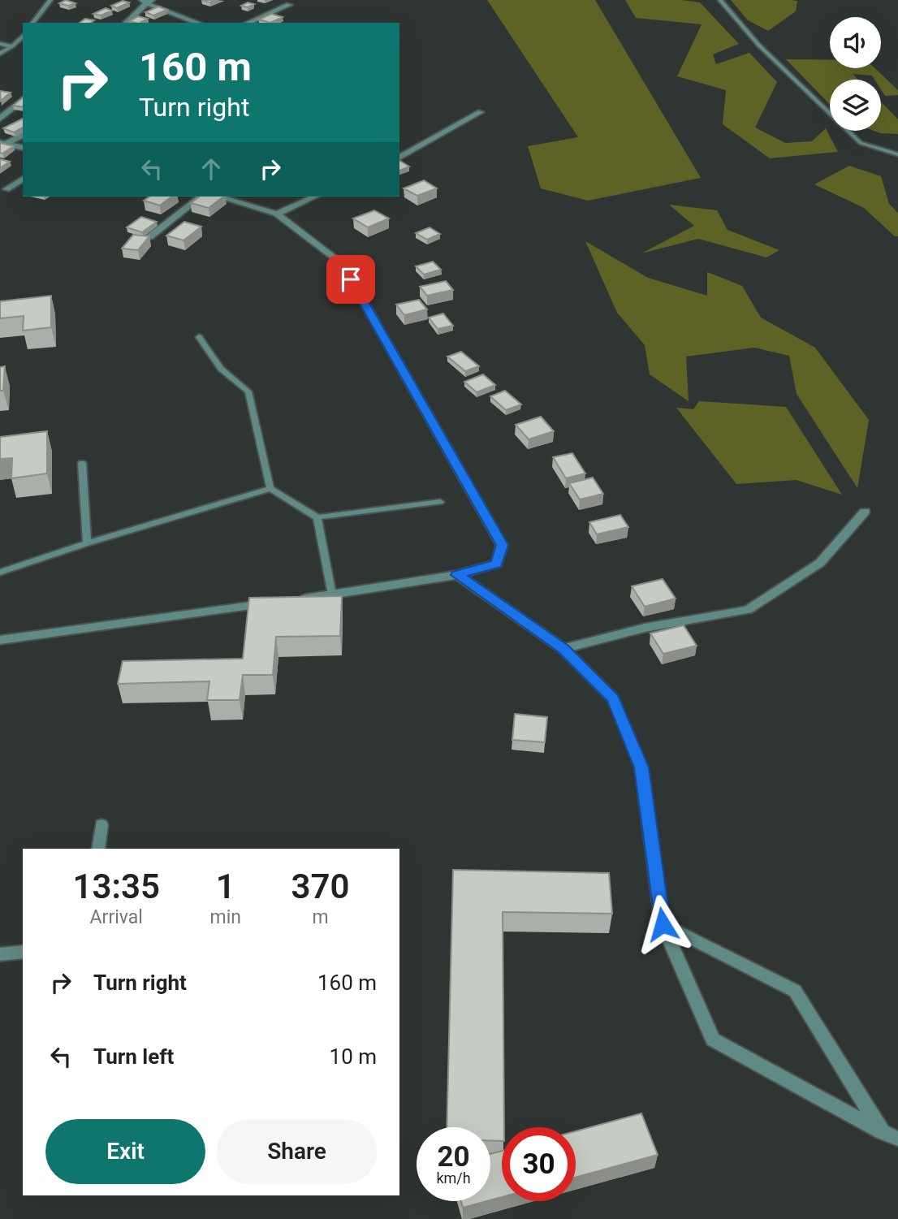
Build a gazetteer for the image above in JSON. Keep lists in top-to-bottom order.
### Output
{
  "page": {
    "turn": ["160 m", "Turn right"],
    "eta": [
      "13:35",
      "Arrival",
      "1",
      "min",
      "370",
      "m"
    ],
    "list": [
      {
        "name": "Turn right",
        "value": "160 m"
      },
      {
        "name": "Turn left",
        "value": "10 m"
      }
    ],
    "buttons": ["Exit", "Share"],
    "speed": "20 km/h",
    "limit": "30"
  }
}
